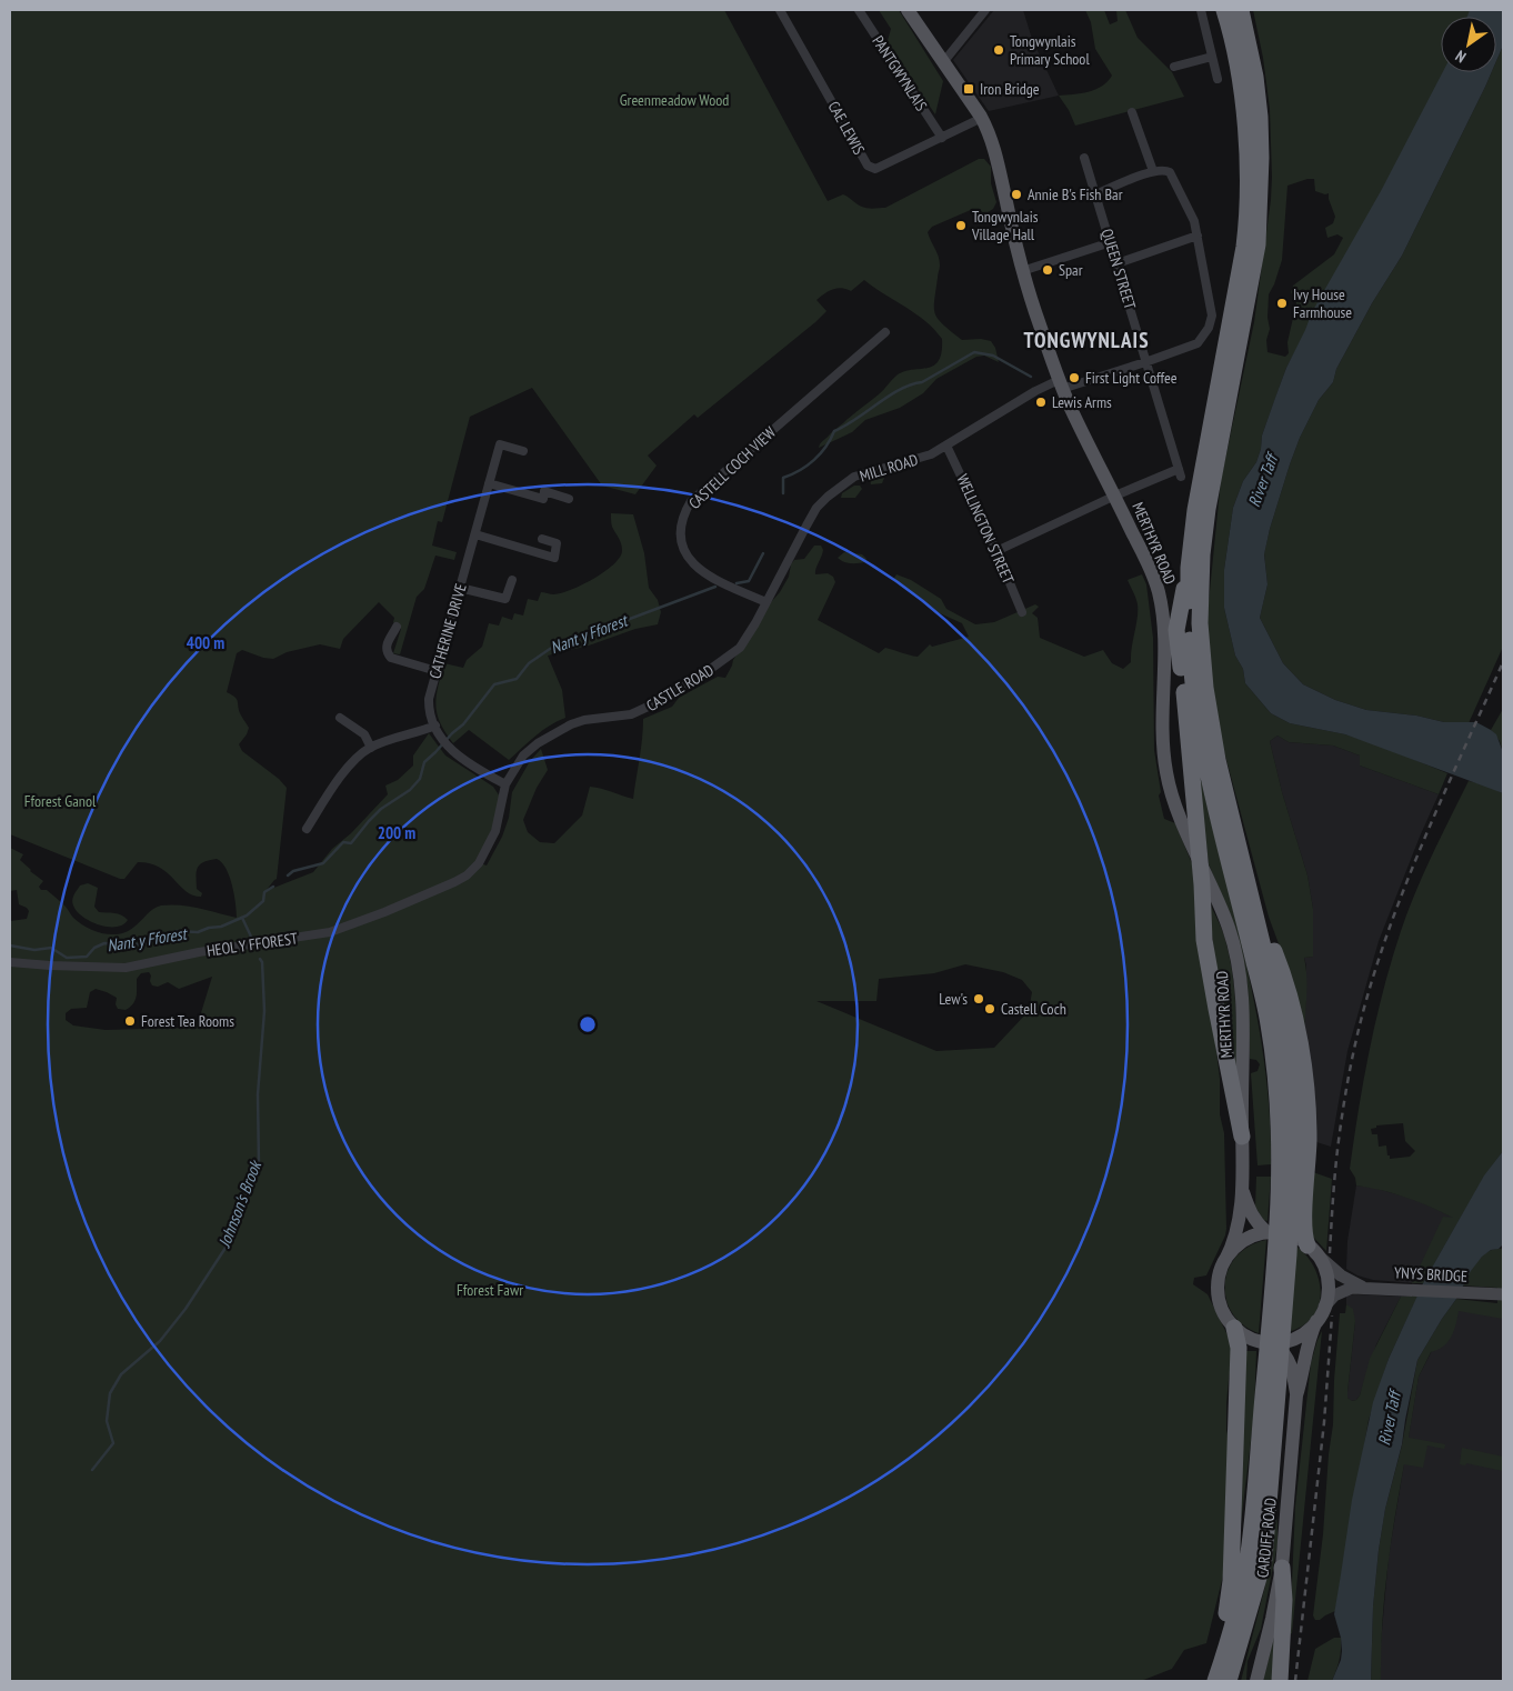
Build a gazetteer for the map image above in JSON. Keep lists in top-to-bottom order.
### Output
{
  "streets": {
    "main road": ["MERTHYR ROAD", "YNYS BRIDGE", "CARDIFF ROAD"],
    "street": [
      "PANTGWYNLAIS",
      "CAE LEWIS",
      "QUEEN STREET",
      "CASTELL COCH VIEW",
      "MILL ROAD",
      "WELLINGTON STREET",
      "CATHERINE DRIVE",
      "CASTLE ROAD",
      "HEOL Y FFOREST"
    ]
  },
  "crossings": [
    ["PANTGWYNLAIS", "CAE LEWIS"],
    ["CAE LEWIS", "MERTHYR ROAD"],
    ["QUEEN STREET", "MILL ROAD"],
    ["QUEEN STREET", "MERTHYR ROAD"],
    ["CASTELL COCH VIEW", "MILL ROAD"],
    ["CASTELL COCH VIEW", "CASTLE ROAD"],
    ["MILL ROAD", "WELLINGTON STREET"],
    ["MILL ROAD", "MERTHYR ROAD"],
    ["MILL ROAD", "CASTLE ROAD"],
    ["MERTHYR ROAD", "YNYS BRIDGE"],
    ["MERTHYR ROAD", "CARDIFF ROAD"],
    ["CATHERINE DRIVE", "CASTLE ROAD"],
    ["CASTLE ROAD", "HEOL Y FFOREST"],
    ["YNYS BRIDGE", "CARDIFF ROAD"]
  ],
  "districts": ["TONGWYNLAIS"],
  "water": ["River Taff", "Nant y Fforest", "Johnson's Brook"],
  "parks": ["Greenmeadow Wood", "Fforest Ganol", "Fforest Fawr"],
  "places": {
    "other": [
      "Tongwynlais Primary School",
      "Annie B's Fish Bar",
      "Tongwynlais Village Hall",
      "Spar",
      "Ivy House Farmhouse",
      "First Light Coffee",
      "Lewis Arms",
      "Lew's",
      "Castell Coch",
      "Forest Tea Rooms"
    ],
    "transit": ["Iron Bridge"]
  },
  "north": "bottom left",
  "rings": ["400 m", "200 m"]
}
